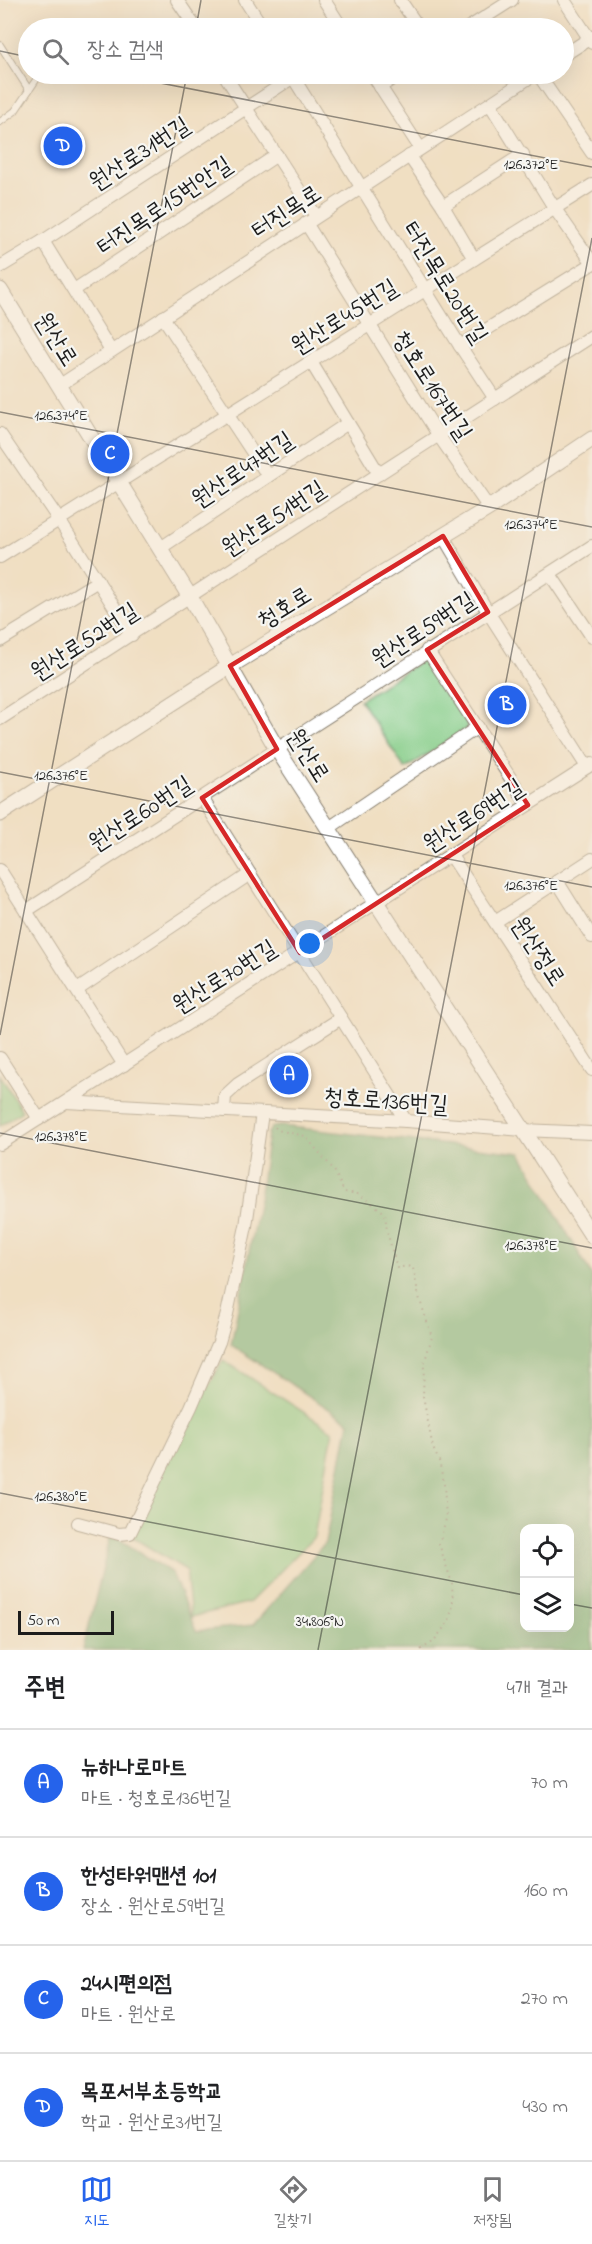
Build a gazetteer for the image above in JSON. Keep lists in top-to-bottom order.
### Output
{
  "streets": {
    "street": [
      "원산로31번길",
      "터진목로15번안길",
      "터진목로",
      "터진목로20번길",
      "원산로45번길",
      "원산로",
      "청호로167번길",
      "원산로47번길",
      "원산로51번길",
      "청호로",
      "원산로59번길",
      "원산로52번길",
      "원산로60번길",
      "원산로69번길",
      "원산정로",
      "원산로70번길",
      "청호로136번길"
    ]
  },
  "crossings": [
    ["원산로31번길", "청호로167번길"],
    ["터진목로15번안길", "청호로167번길"],
    ["터진목로", "터진목로20번길"],
    ["터진목로", "원산로"],
    ["터진목로", "청호로167번길"],
    ["터진목로20번길", "원산로45번길"],
    ["터진목로20번길", "원산로51번길"],
    ["원산로45번길", "원산로"],
    ["원산로45번길", "청호로167번길"],
    ["원산로", "원산로47번길"],
    ["원산로", "원산로51번길"],
    ["원산로", "청호로"],
    ["원산로", "원산로59번길"],
    ["원산로", "원산로52번길"],
    ["원산로", "원산로60번길"],
    ["원산로", "원산로69번길"],
    ["원산로", "원산로70번길"],
    ["원산로", "청호로136번길"],
    ["청호로167번길", "원산로51번길"],
    ["청호로167번길", "청호로"],
    ["원산로51번길", "원산로52번길"],
    ["원산로59번길", "원산로60번길"],
    ["원산로69번길", "원산정로"],
    ["원산로69번길", "원산로70번길"],
    ["원산로70번길", "청호로136번길"]
  ],
  "scale_bar": "50 m",
  "page": {
    "search": "장소 검색",
    "pins": [
      "D",
      "C",
      "B",
      "A"
    ],
    "scale": "50 m",
    "heading": ["주변", "4개 결과"],
    "list": [
      {
        "mark": "A",
        "name": "뉴하나로마트",
        "note": "마트 · 청호로136번길",
        "value": "70 m"
      },
      {
        "mark": "B",
        "name": "한성타워맨션 101",
        "note": "장소 · 원산로59번길",
        "value": "160 m"
      },
      {
        "mark": "C",
        "name": "24시편의점",
        "note": "마트 · 원산로",
        "value": "270 m"
      },
      {
        "mark": "D",
        "name": "목포서부초등학교",
        "note": "학교 · 원산로31번길",
        "value": "430 m"
      }
    ],
    "nav": ["지도", "길찾기", "저장됨"]
  },
  "coordinates": [
    "126.372°E",
    "126.374°E",
    "126.376°E",
    "126.378°E",
    "126.380°E",
    "34.806°N"
  ]
}
